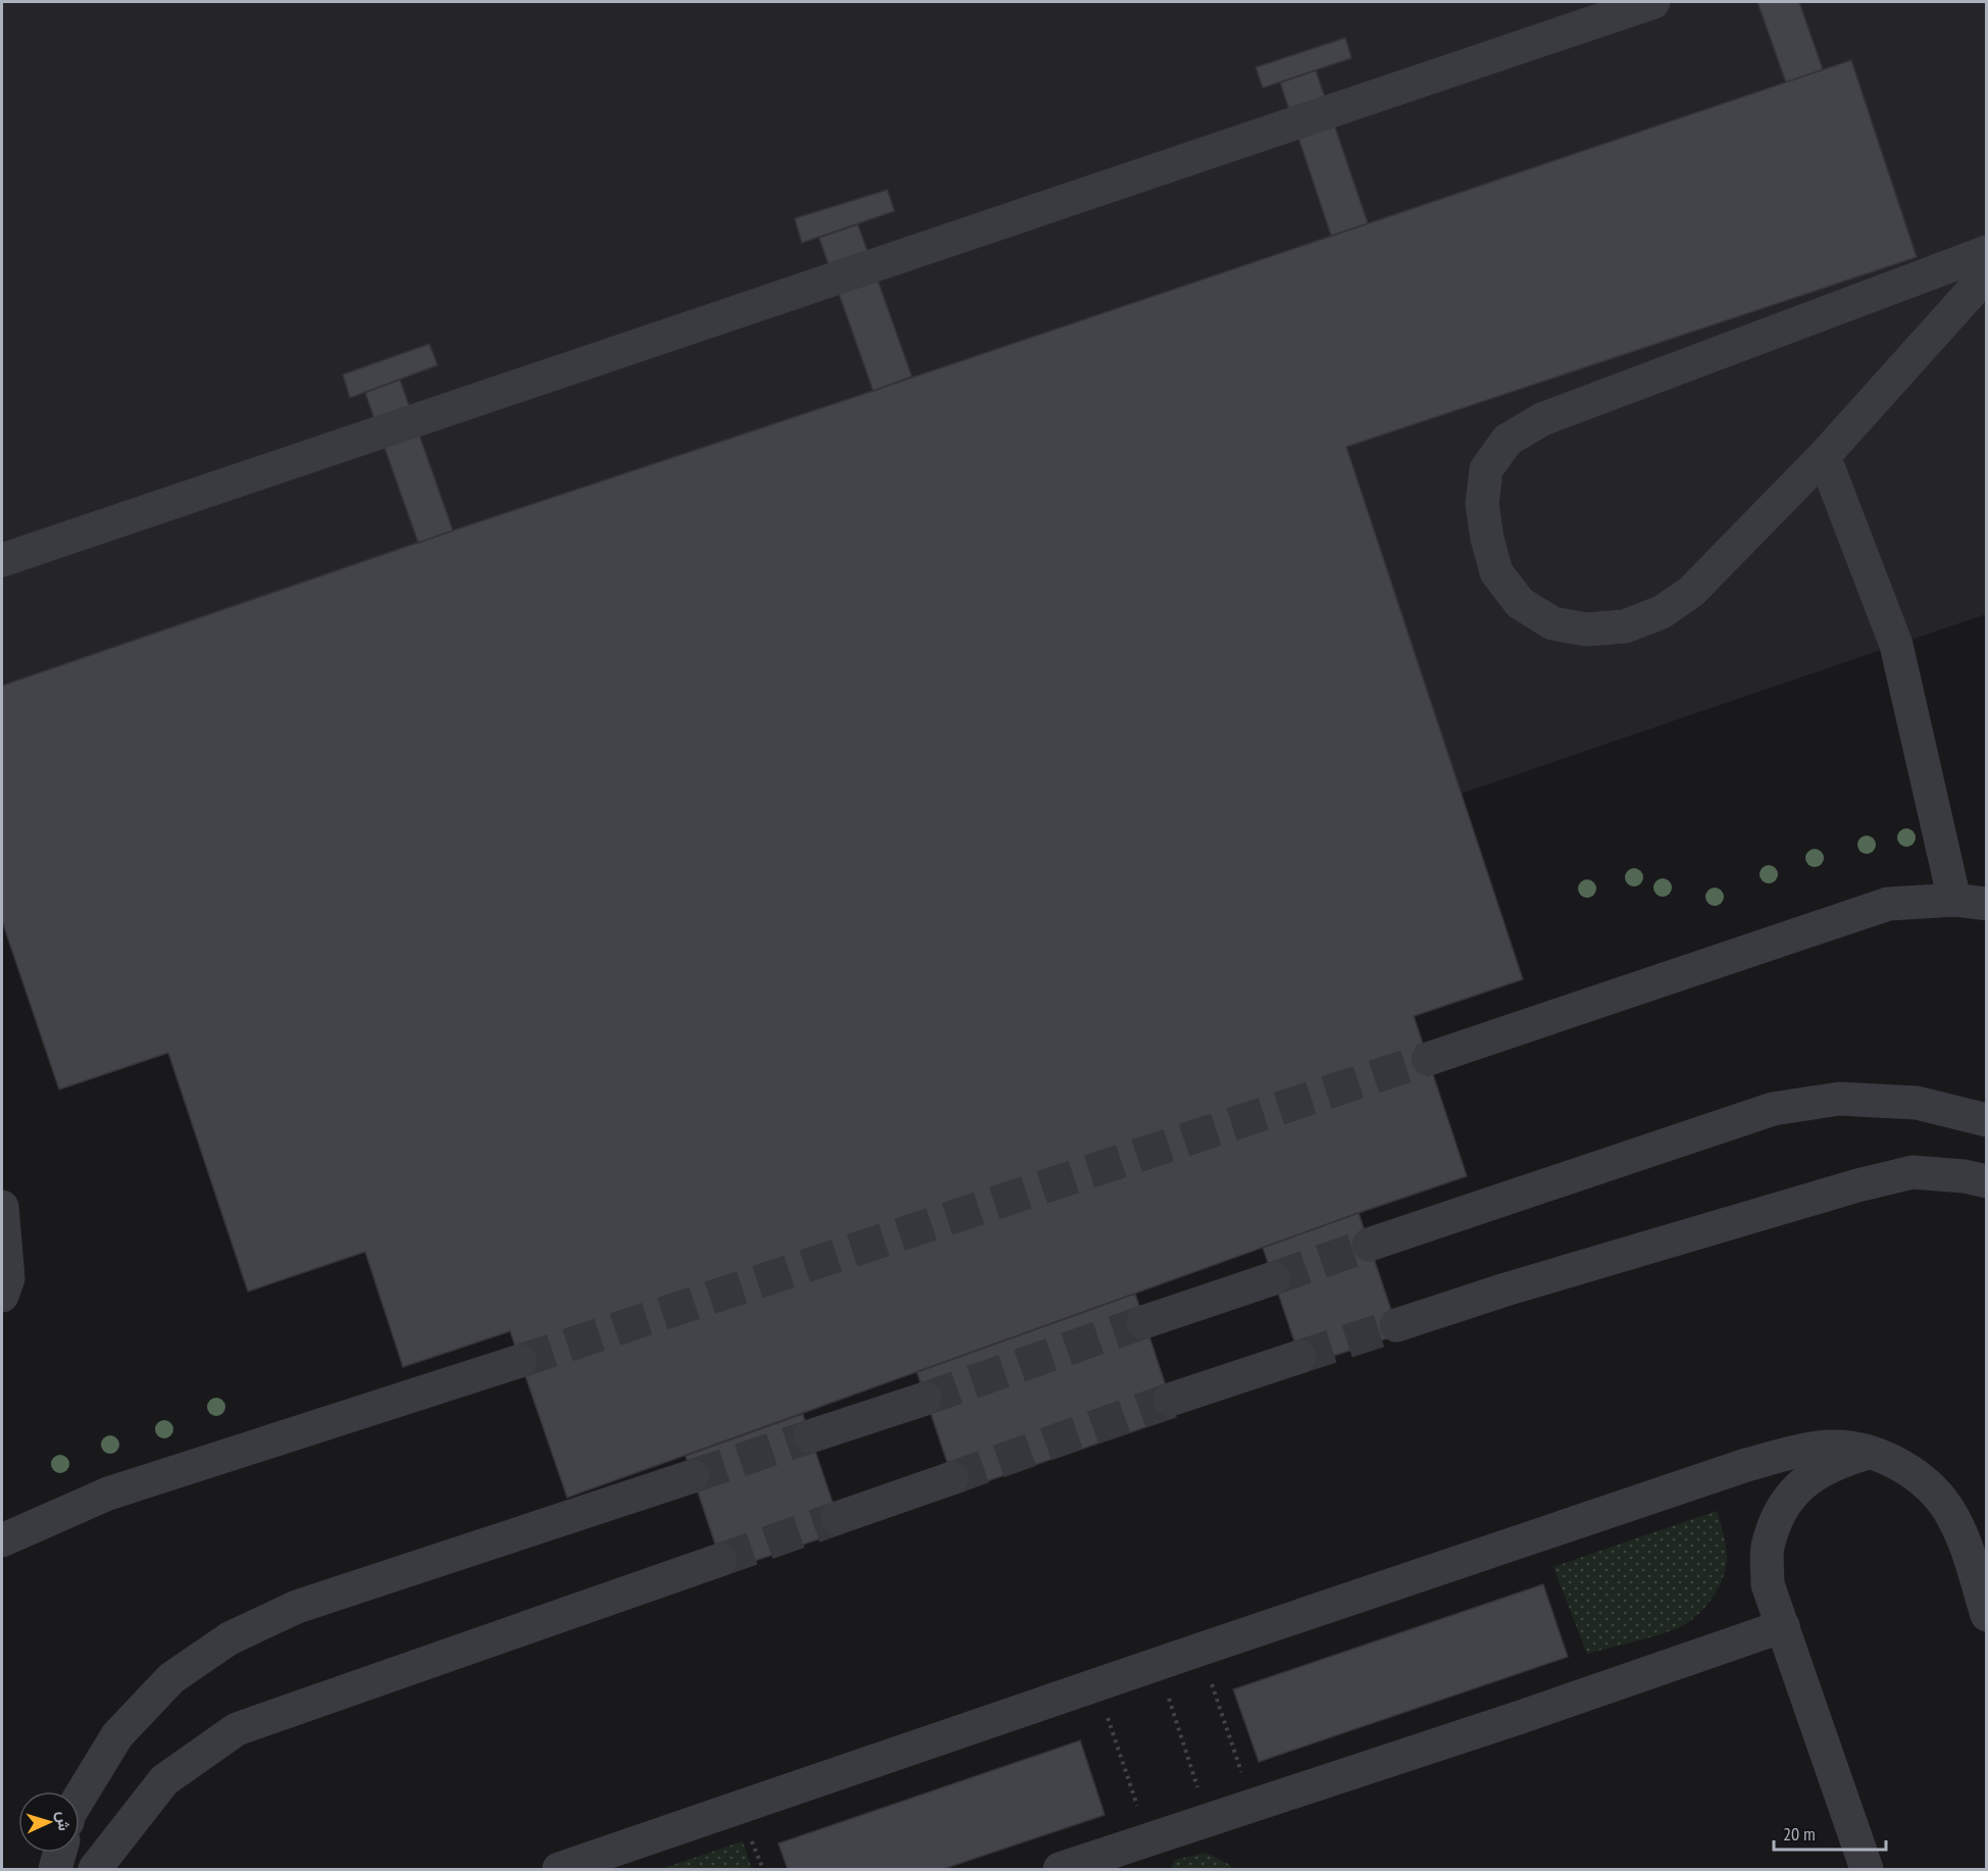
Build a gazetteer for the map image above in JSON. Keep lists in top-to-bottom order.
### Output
{
  "scale_bar": "20 m",
  "north": "right"
}
